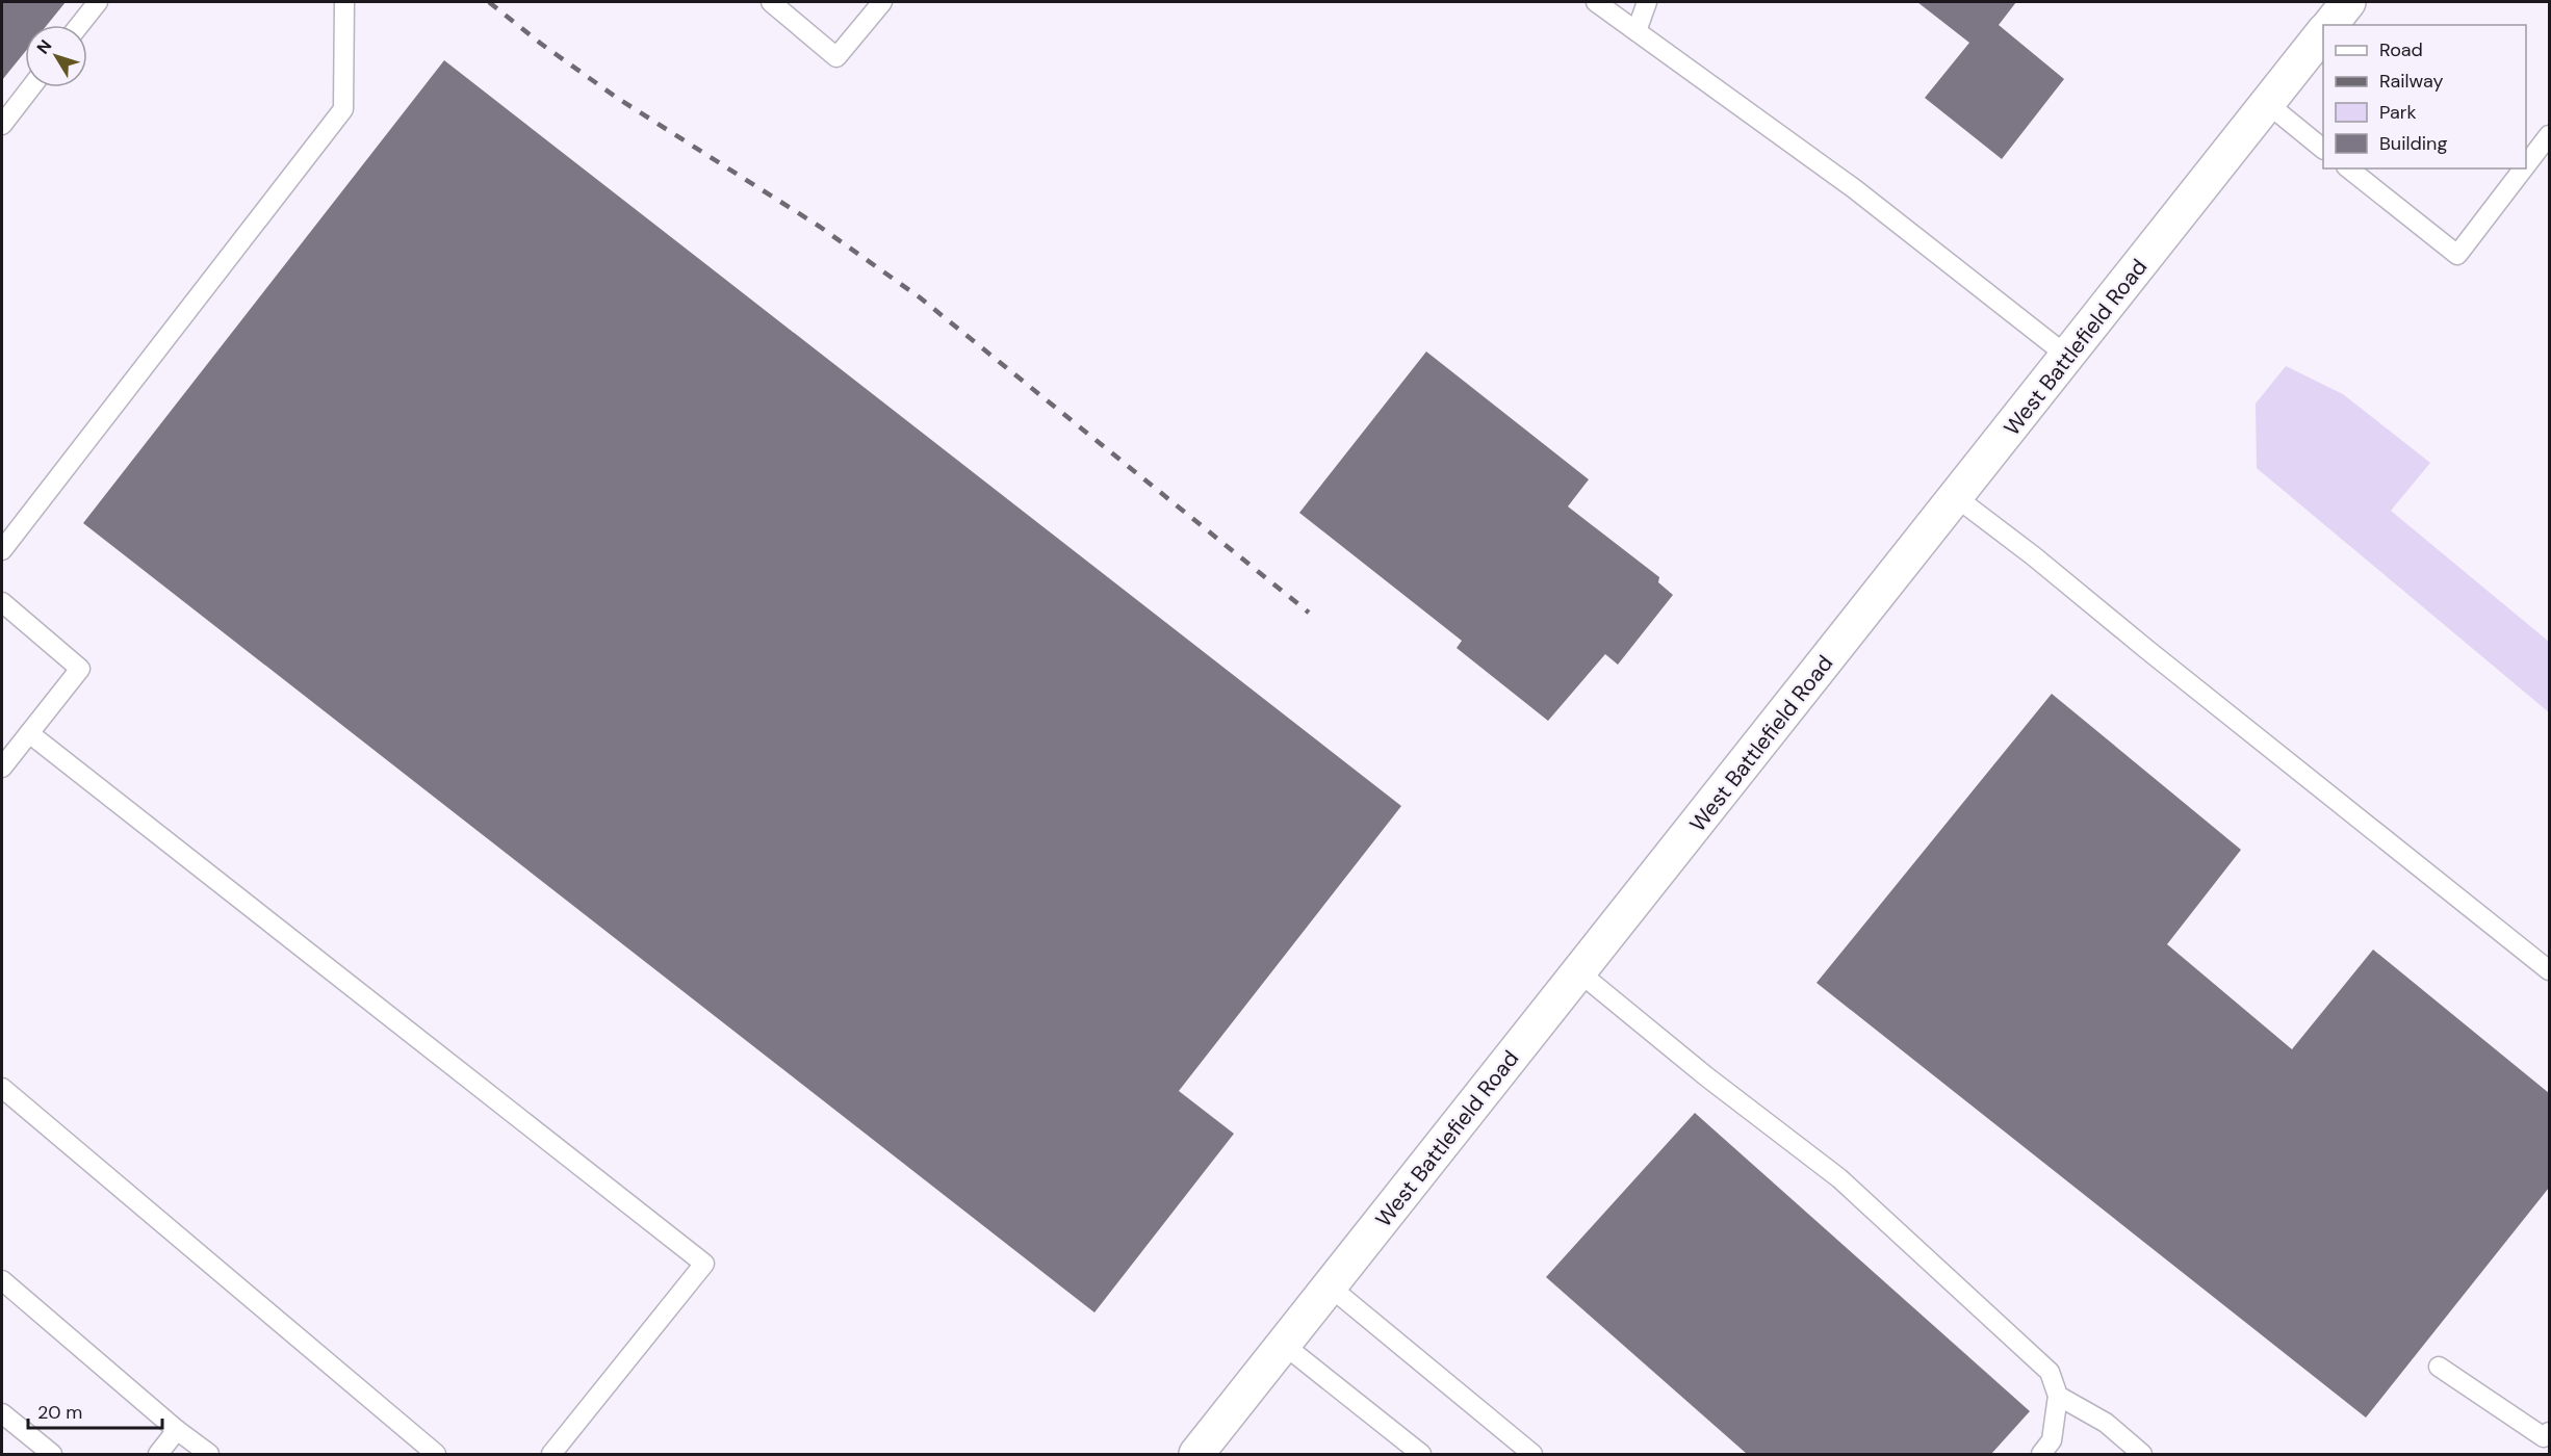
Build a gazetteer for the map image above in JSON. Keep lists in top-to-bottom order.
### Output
{
  "streets": {
    "main road": ["West Battlefield Road"]
  },
  "legend": [
    "Road",
    "Railway",
    "Park",
    "Building"
  ],
  "scale_bar": "20 m",
  "north": "top left"
}
